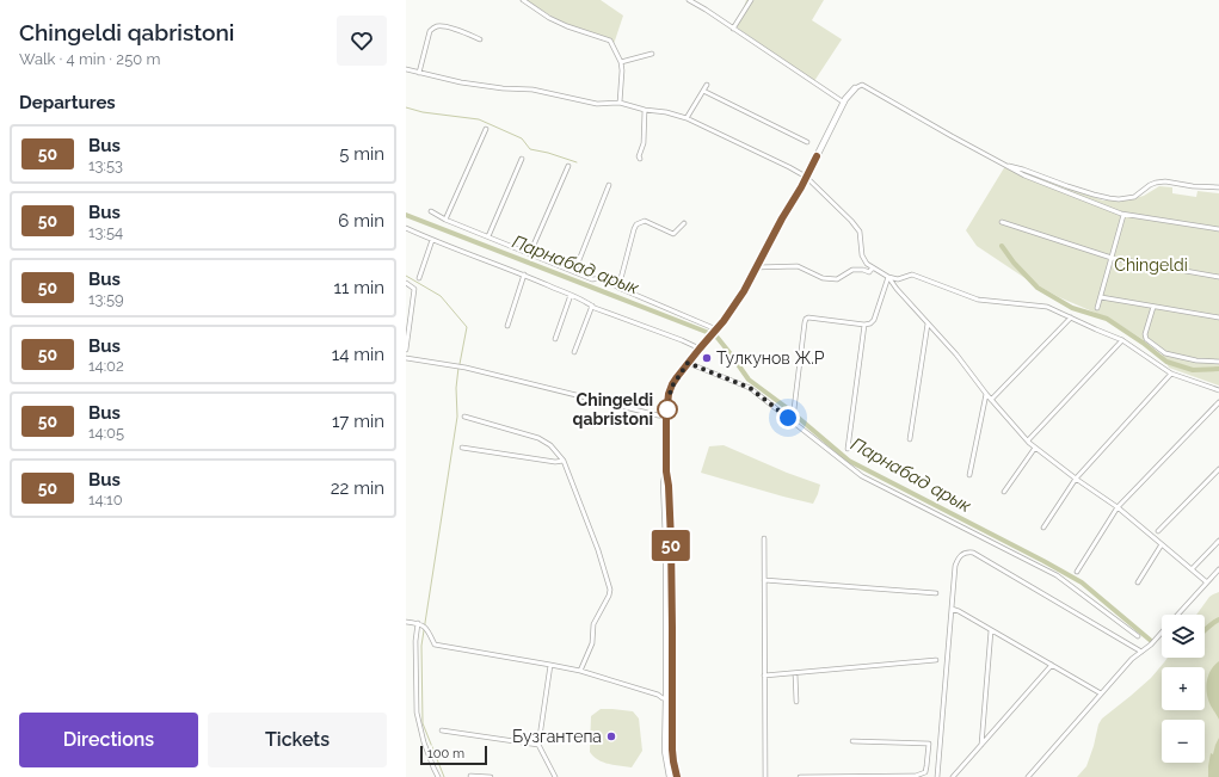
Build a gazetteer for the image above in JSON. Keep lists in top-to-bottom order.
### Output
{
  "water": ["Парнабад арык"],
  "parks": ["Chingeldi"],
  "places": ["Тулкунов Ж.Р", "Chingeldi qabristoni", "Бузгантепа"],
  "lines": ["bus line 50"],
  "scale_bar": "100 m",
  "page": {
    "heading": [
      ["Chingeldi qabristoni", "Walk · 4 min · 250 m"],
      "Departures"
    ],
    "on_map": "50",
    "list": [
      {
        "mark": "50",
        "name": "Bus",
        "note": "13:53",
        "value": "5 min"
      },
      {
        "mark": "50",
        "name": "Bus",
        "note": "13:54",
        "value": "6 min"
      },
      {
        "mark": "50",
        "name": "Bus",
        "note": "13:59",
        "value": "11 min"
      },
      {
        "mark": "50",
        "name": "Bus",
        "note": "14:02",
        "value": "14 min"
      },
      {
        "mark": "50",
        "name": "Bus",
        "note": "14:05",
        "value": "17 min"
      },
      {
        "mark": "50",
        "name": "Bus",
        "note": "14:10",
        "value": "22 min"
      }
    ],
    "map_buttons": ["+", "−"],
    "buttons": ["Directions", "Tickets"],
    "scale": "100 m"
  }
}
